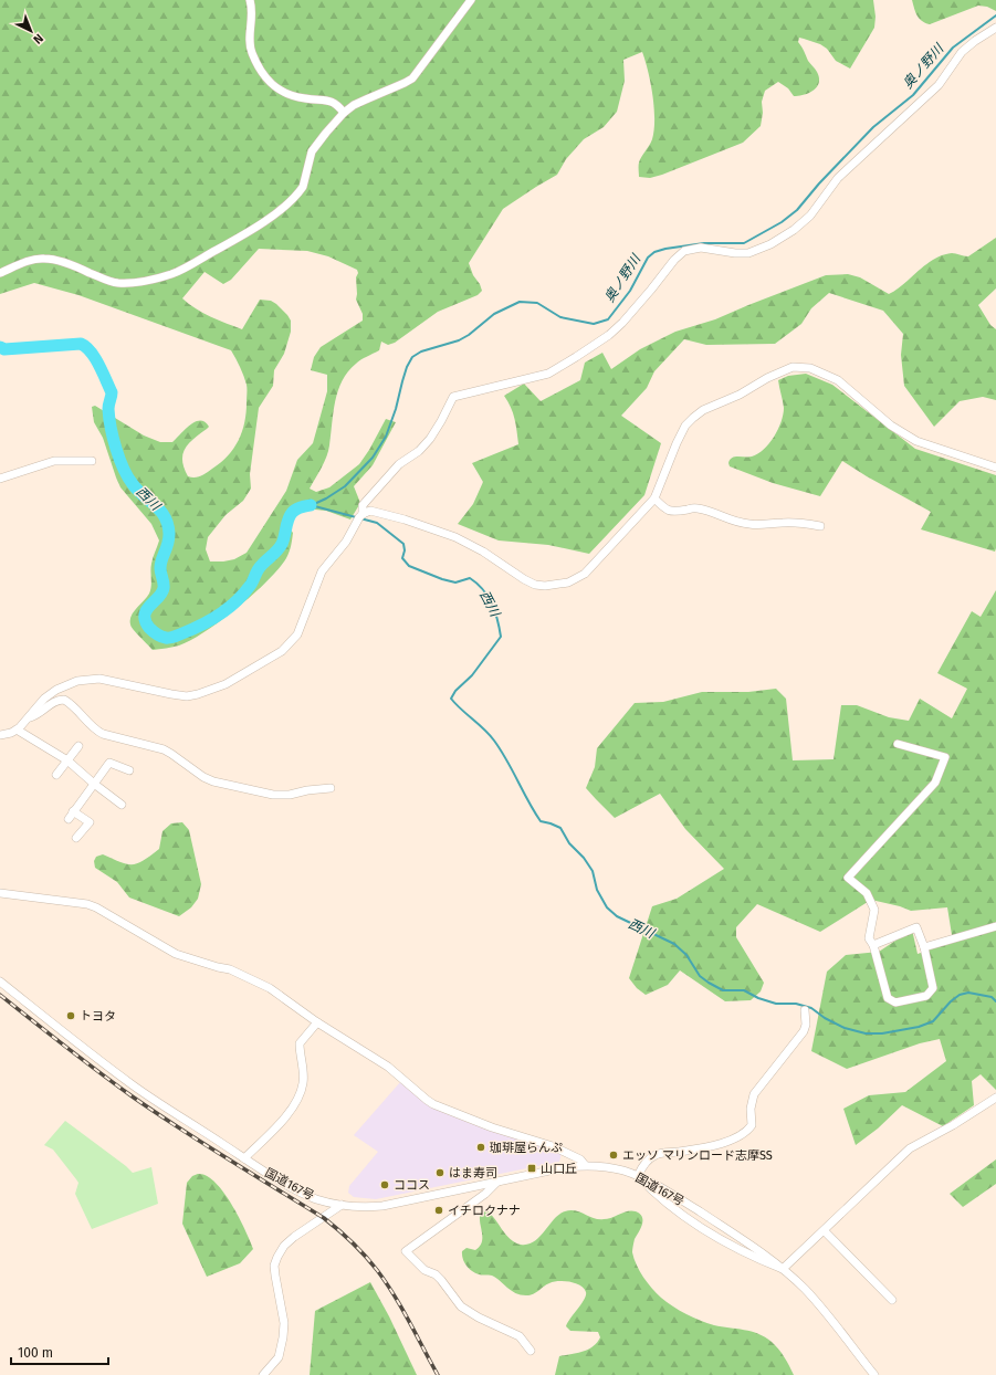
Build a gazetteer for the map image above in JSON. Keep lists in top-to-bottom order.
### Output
{
  "streets": {
    "street": ["国道167号"]
  },
  "water": ["奥ノ野川", "西川"],
  "places": {
    "other": [
      "トヨタ",
      "珈琲屋らんぷ",
      "エッソ マリンロード志摩SS",
      "はま寿司",
      "ココス",
      "イチロクナナ"
    ],
    "transit": ["山口丘"]
  },
  "scale_bar": "100 m",
  "north": "bottom right"
}
